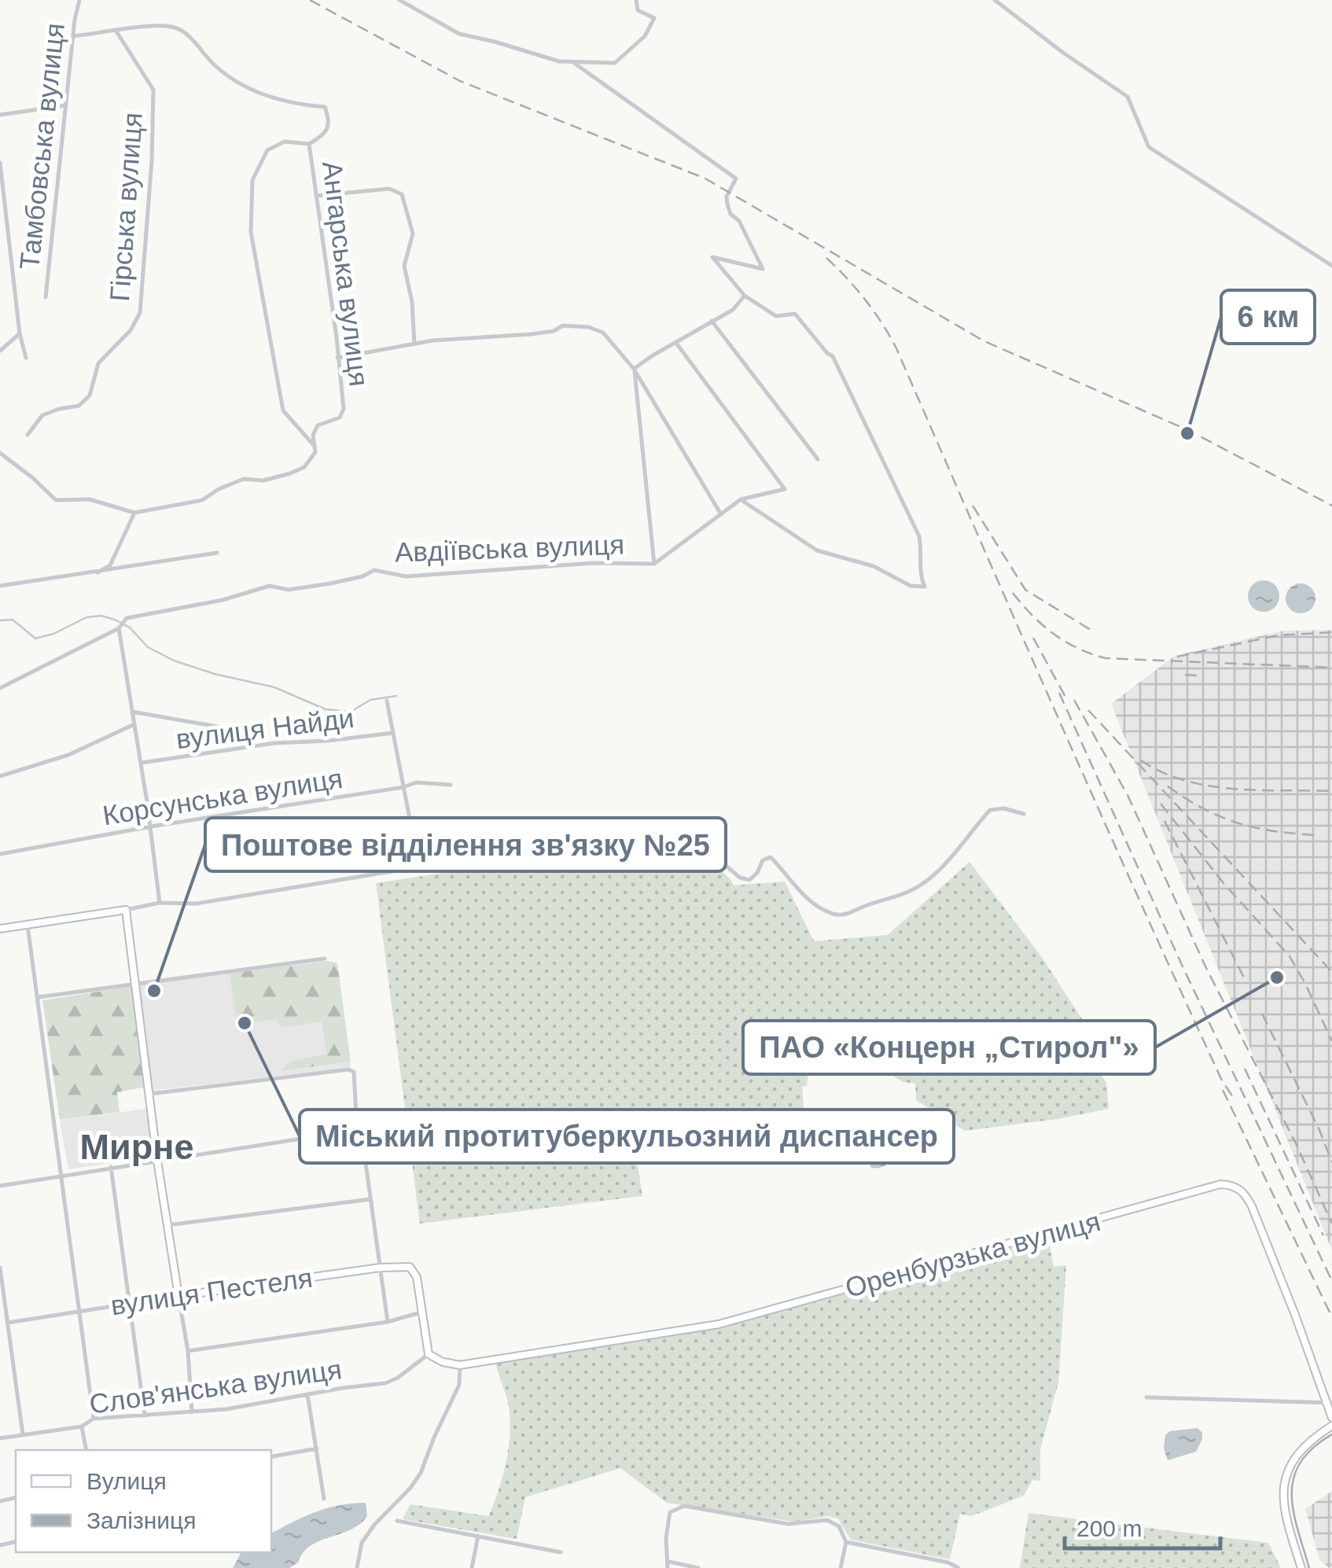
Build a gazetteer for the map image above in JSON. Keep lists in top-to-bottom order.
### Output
{
  "streets": {
    "street": [
      "Тамбовська вулиця",
      "Гірська вулиця",
      "Ангарська вулиця",
      "Авдіївська вулиця",
      "вулиця Найди",
      "Корсунська вулиця",
      "Оренбурзька вулиця",
      "вулиця Пестеля",
      "Слов'янська вулиця"
    ]
  },
  "districts": ["Мирне"],
  "places": [
    "6 км",
    "ПАО «Концерн „Стирол\"»",
    "Поштове відділення зв'язку №25",
    "Міський протитуберкульозний диспансер"
  ],
  "legend": ["Вулиця", "Залізниця"],
  "scale_bar": "200 m"
}
